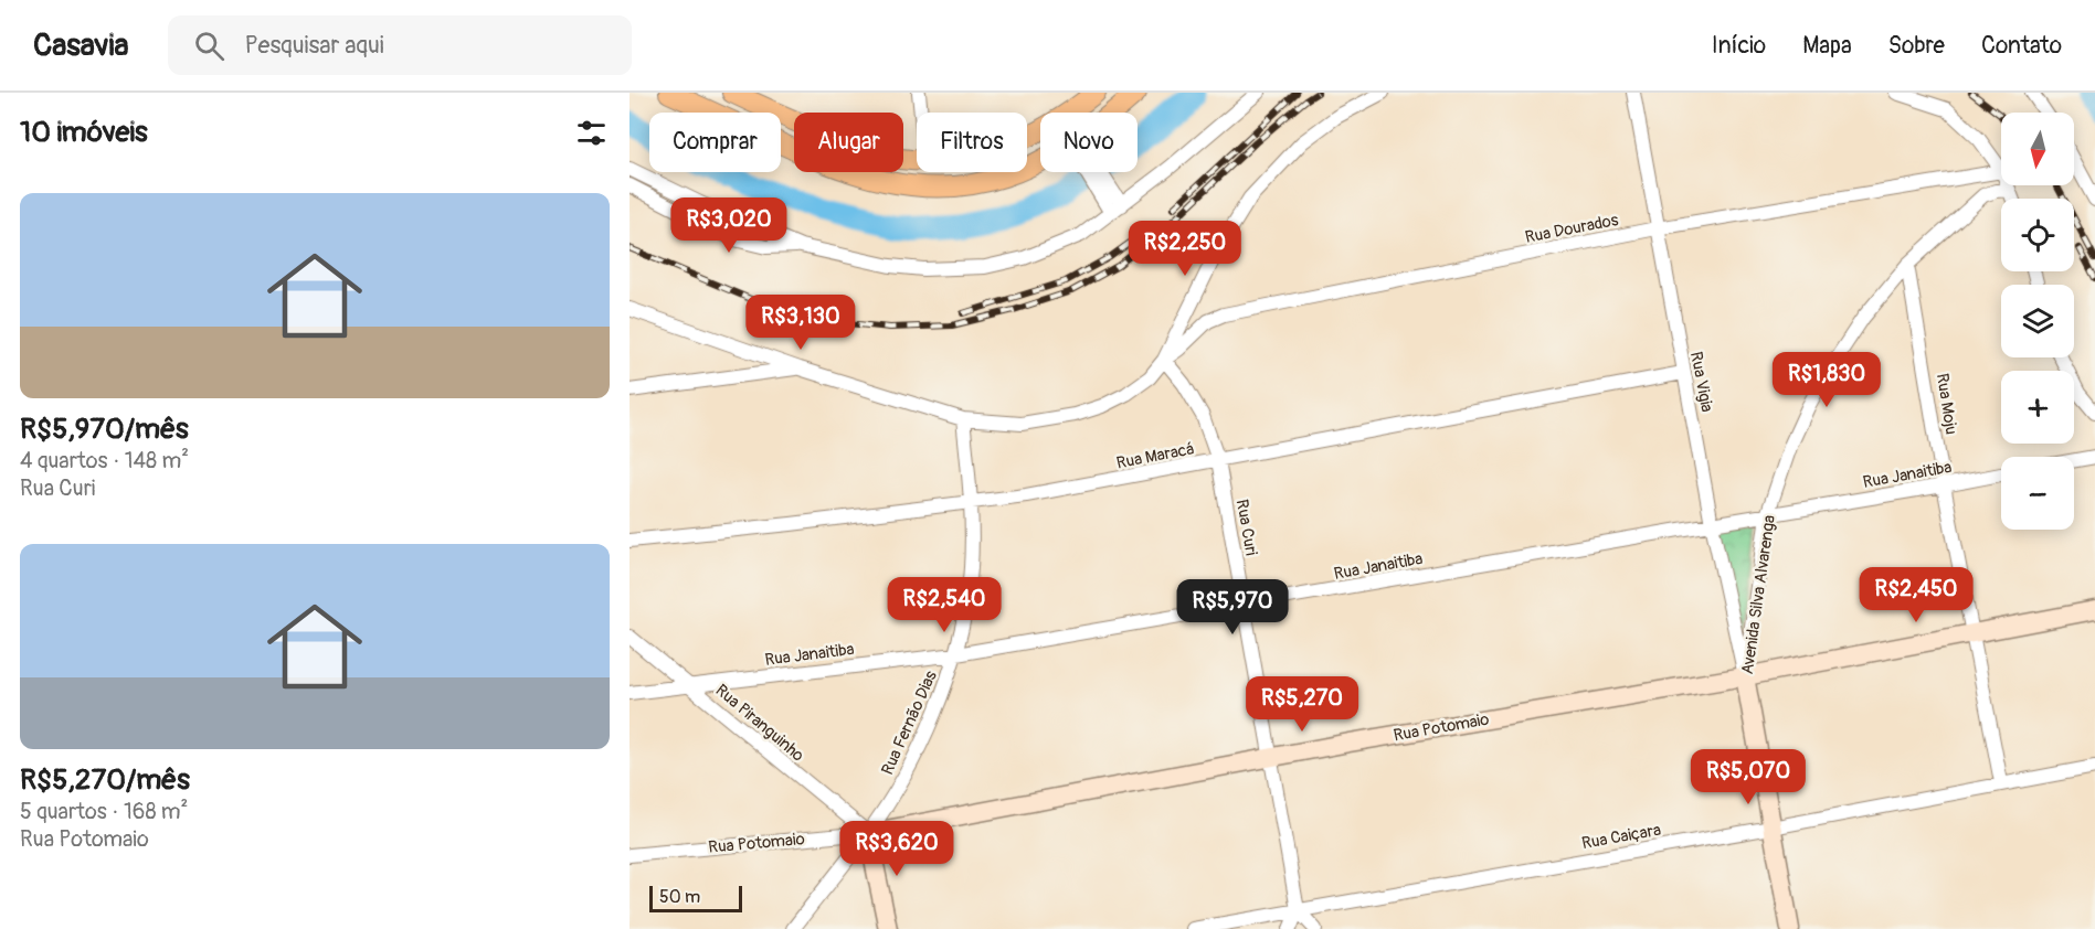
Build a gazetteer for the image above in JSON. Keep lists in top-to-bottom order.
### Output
{
  "streets": {
    "street": [
      "Rua Dourados",
      "Rua Vigia",
      "Rua Moju",
      "Rua Maracá",
      "Rua Janaitiba",
      "Rua Curi",
      "Avenida Silva Alvarenga",
      "Rua Piranguinho",
      "Rua Fernão Dias",
      "Rua Potomaio",
      "Rua Caiçara"
    ]
  },
  "crossings": [
    ["Rua Dourados", "Rua Vigia"],
    ["Rua Dourados", "Rua Curi"],
    ["Rua Vigia", "Rua Maracá"],
    ["Rua Vigia", "Rua Janaitiba"],
    ["Rua Vigia", "Avenida Silva Alvarenga"],
    ["Rua Vigia", "Rua Potomaio"],
    ["Rua Moju", "Rua Janaitiba"],
    ["Rua Moju", "Avenida Silva Alvarenga"],
    ["Rua Moju", "Rua Potomaio"],
    ["Rua Moju", "Rua Caiçara"],
    ["Rua Maracá", "Rua Curi"],
    ["Rua Maracá", "Rua Fernão Dias"],
    ["Rua Janaitiba", "Rua Curi"],
    ["Rua Janaitiba", "Avenida Silva Alvarenga"],
    ["Rua Janaitiba", "Rua Piranguinho"],
    ["Rua Janaitiba", "Rua Fernão Dias"],
    ["Rua Curi", "Rua Potomaio"],
    ["Rua Curi", "Rua Caiçara"],
    ["Avenida Silva Alvarenga", "Rua Potomaio"],
    ["Avenida Silva Alvarenga", "Rua Caiçara"],
    ["Rua Piranguinho", "Rua Fernão Dias"],
    ["Rua Piranguinho", "Rua Potomaio"],
    ["Rua Fernão Dias", "Rua Potomaio"]
  ],
  "scale_bar": "50 m",
  "north": "bottom",
  "page": {
    "header": "Casavia",
    "search": "Pesquisar aqui",
    "nav": [
      "Início",
      "Mapa",
      "Sobre",
      "Contato"
    ],
    "heading": "10 imóveis",
    "map_buttons": ["+", "−"],
    "chip": [
      "Comprar",
      "Alugar",
      "Filtros",
      "Novo"
    ],
    "list": [
      {
        "name": "R$5,970/mês",
        "note": "4 quartos · 148 m² · Rua Curi"
      },
      {
        "name": "R$5,270/mês",
        "note": "5 quartos · 168 m² · Rua Potomaio"
      }
    ],
    "price": [
      "R$3,020",
      "R$2,250",
      "R$3,130",
      "R$1,830",
      "R$2,450",
      "R$2,540",
      "R$5,970",
      "R$5,270",
      "R$5,070",
      "R$3,620"
    ],
    "scale": "50 m"
  }
}
